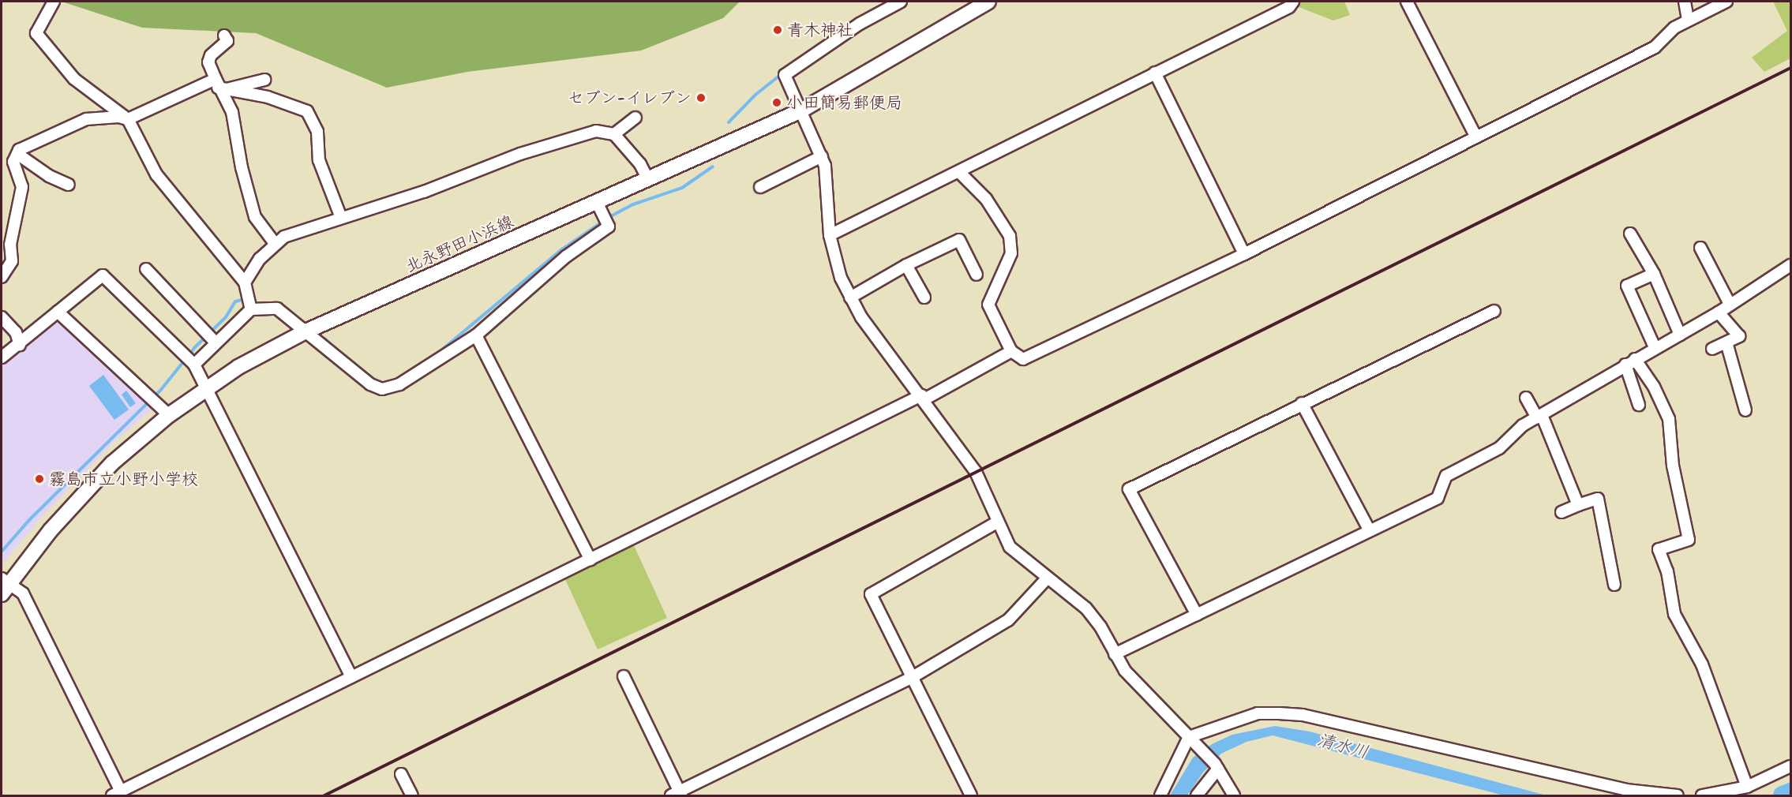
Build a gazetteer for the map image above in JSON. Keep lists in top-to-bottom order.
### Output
{
  "streets": {
    "main road": ["北永野田小浜線"]
  },
  "water": ["清水川"],
  "places": [
    "青木神社",
    "セブン-イレブン",
    "小田簡易郵便局",
    "霧島市立小野小学校"
  ]
}
